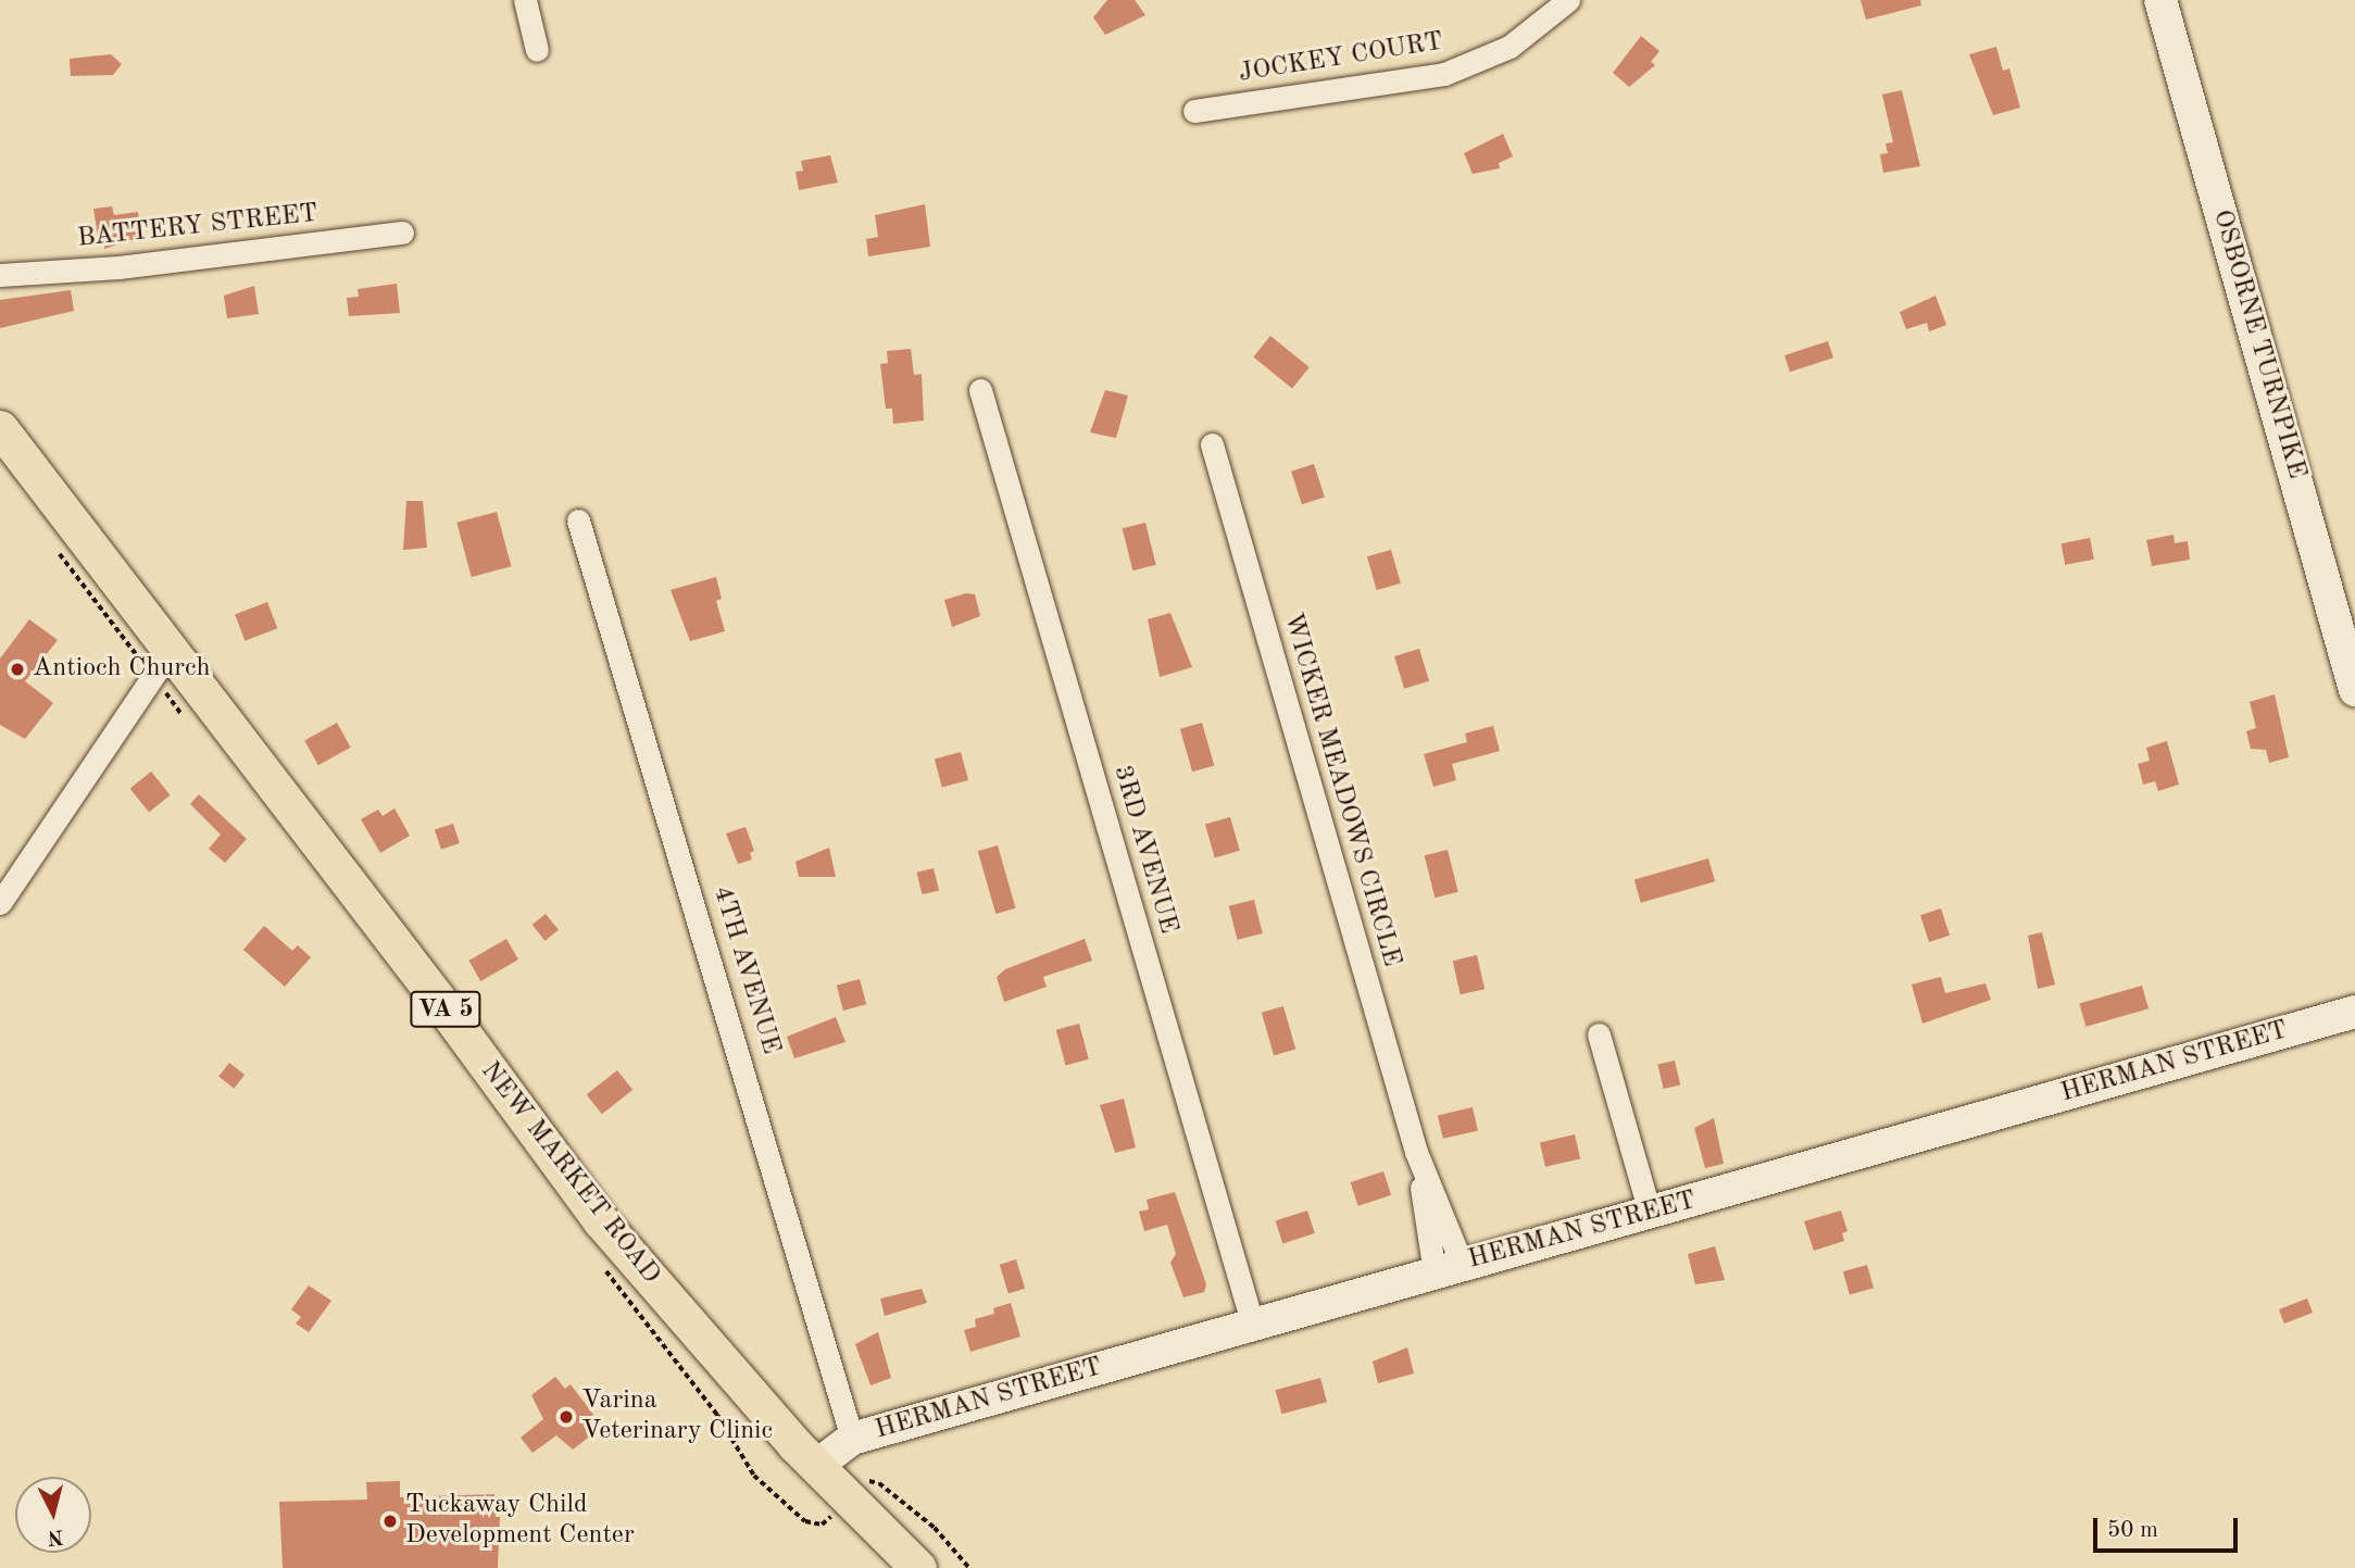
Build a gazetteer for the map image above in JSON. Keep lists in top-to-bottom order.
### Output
{
  "streets": {
    "main road": ["VA 5", "NEW MARKET ROAD"],
    "street": [
      "JOCKEY COURT",
      "BATTERY STREET",
      "OSBORNE TURNPIKE",
      "WICKER MEADOWS CIRCLE",
      "3RD AVENUE",
      "4TH AVENUE",
      "HERMAN STREET"
    ]
  },
  "crossings": [
    ["WICKER MEADOWS CIRCLE", "HERMAN STREET"],
    ["3RD AVENUE", "HERMAN STREET"],
    ["4TH AVENUE", "HERMAN STREET"],
    ["HERMAN STREET", "NEW MARKET ROAD"]
  ],
  "places": ["Antioch Church", "Varina Veterinary Clinic", "Tuckaway Child Development Center"],
  "scale_bar": "50 m",
  "north": "bottom"
}
